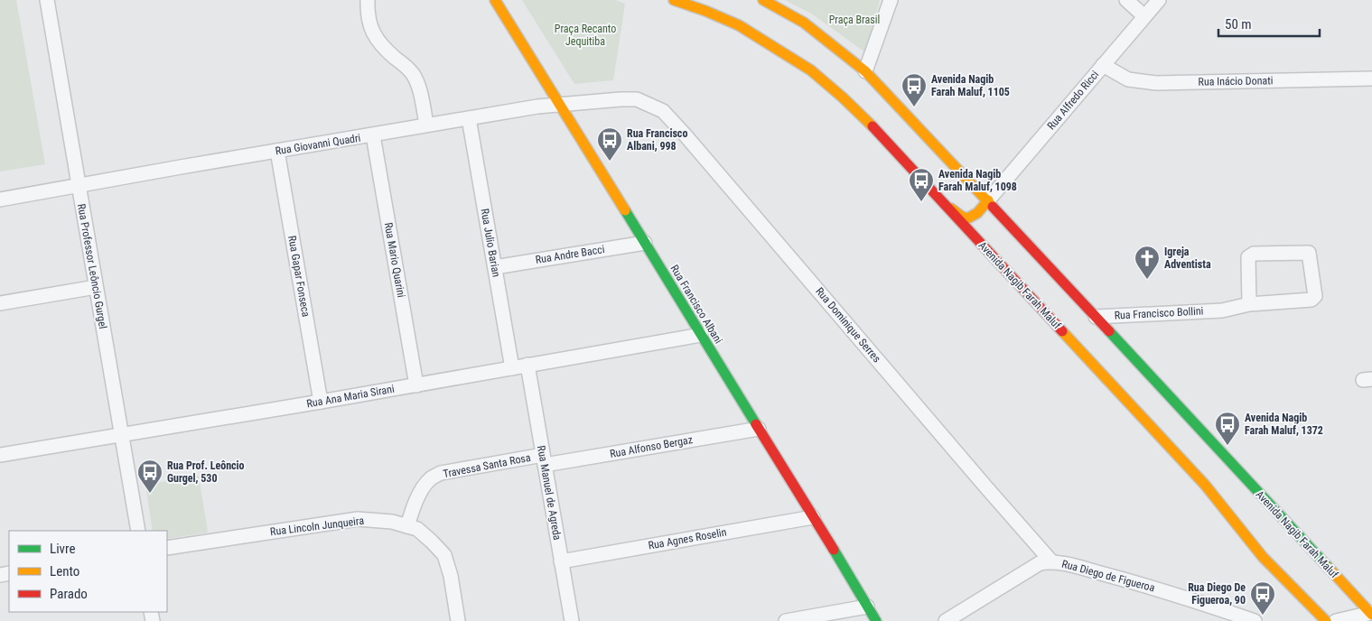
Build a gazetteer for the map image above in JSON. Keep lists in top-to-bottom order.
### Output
{
  "streets": {
    "main road": ["Avenida Nagib Farah Maluf", "Rua Francisco Albani"],
    "street": [
      "Rua Inácio Donati",
      "Rua Alfredo Ricci",
      "Rua Giovanni Quadri",
      "Rua Julio Barian",
      "Rua Andre Bacci",
      "Rua Mario Quarini",
      "Rua Professor Leôncio Gurgel",
      "Rua Gapar Fonseca",
      "Rua Francisco Bollini",
      "Rua Dominique Serres",
      "Rua Ana Maria Sirani",
      "Rua Alfonso Bergaz",
      "Travessa Santa Rosa",
      "Rua Manuel de Agreda",
      "Rua Lincoln Junqueira",
      "Rua Agnes Roselin",
      "Rua Diego de Figueroa"
    ]
  },
  "crossings": [
    ["Rua Inácio Donati", "Rua Alfredo Ricci"],
    ["Rua Alfredo Ricci", "Avenida Nagib Farah Maluf"],
    ["Rua Giovanni Quadri", "Rua Julio Barian"],
    ["Rua Giovanni Quadri", "Rua Mario Quarini"],
    ["Rua Giovanni Quadri", "Rua Professor Leôncio Gurgel"],
    ["Rua Giovanni Quadri", "Rua Gapar Fonseca"],
    ["Rua Giovanni Quadri", "Rua Francisco Albani"],
    ["Rua Giovanni Quadri", "Rua Dominique Serres"],
    ["Rua Julio Barian", "Rua Andre Bacci"],
    ["Rua Julio Barian", "Rua Ana Maria Sirani"],
    ["Rua Andre Bacci", "Rua Francisco Albani"],
    ["Rua Mario Quarini", "Rua Ana Maria Sirani"],
    ["Rua Professor Leôncio Gurgel", "Rua Ana Maria Sirani"],
    ["Rua Gapar Fonseca", "Rua Ana Maria Sirani"],
    ["Avenida Nagib Farah Maluf", "Rua Francisco Bollini"],
    ["Rua Francisco Albani", "Rua Ana Maria Sirani"],
    ["Rua Francisco Albani", "Rua Alfonso Bergaz"],
    ["Rua Francisco Albani", "Rua Agnes Roselin"],
    ["Rua Dominique Serres", "Rua Diego de Figueroa"],
    ["Rua Ana Maria Sirani", "Rua Manuel de Agreda"],
    ["Rua Alfonso Bergaz", "Travessa Santa Rosa"],
    ["Rua Alfonso Bergaz", "Rua Manuel de Agreda"],
    ["Travessa Santa Rosa", "Rua Manuel de Agreda"],
    ["Travessa Santa Rosa", "Rua Lincoln Junqueira"],
    ["Rua Manuel de Agreda", "Rua Agnes Roselin"]
  ],
  "parks": ["Praça Brasil", "Praça Recanto Jequitiba"],
  "places": {
    "bus stop": [
      "Avenida Nagib Farah Maluf, 1105",
      "Rua Francisco Albani, 998",
      "Avenida Nagib Farah Maluf, 1098",
      "Avenida Nagib Farah Maluf, 1372",
      "Rua Prof. Leôncio Gurgel, 530",
      "Rua Diego De Figueroa, 90"
    ],
    "church": ["Igreja Adventista"]
  },
  "legend": ["Livre", "Lento", "Parado"],
  "scale_bar": "50 m"
}
